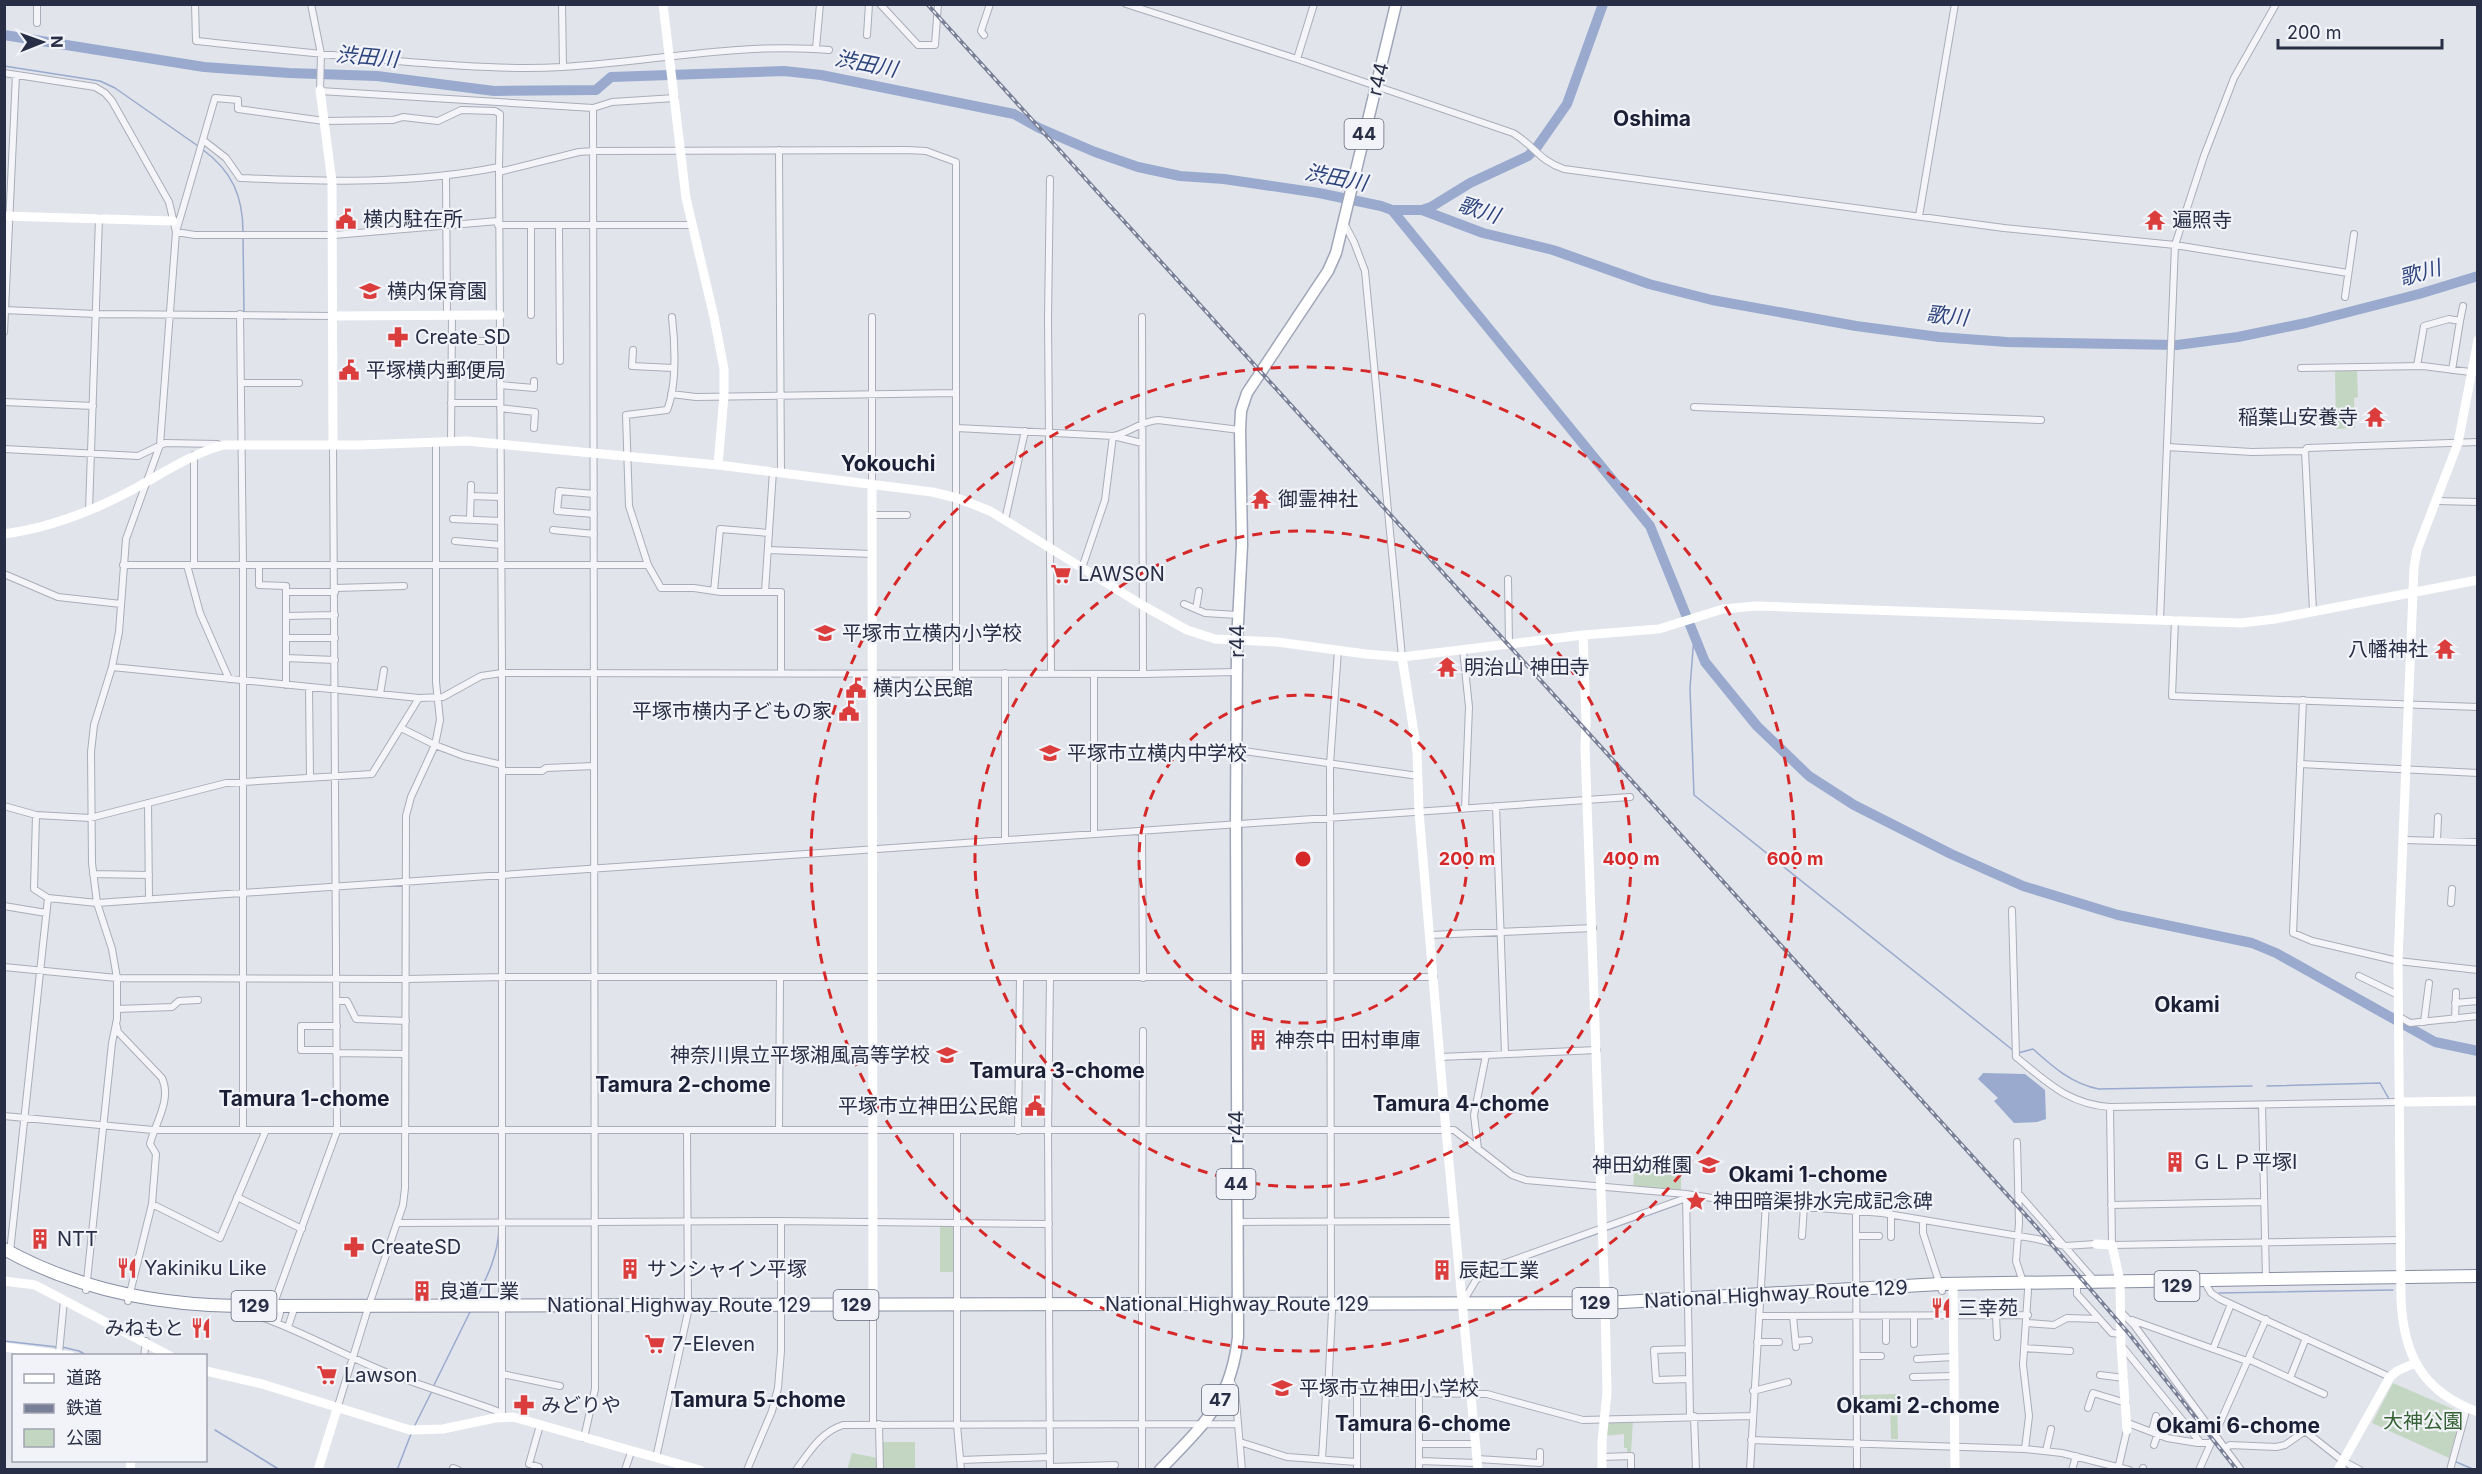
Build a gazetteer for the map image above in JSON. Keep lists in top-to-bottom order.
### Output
{
  "streets": {
    "highway": ["129", "National Highway Route 129"],
    "main road": ["r44", "44", "47"]
  },
  "crossings": [
    ["r44", "National Highway Route 129"],
    ["r44", "47"],
    ["National Highway Route 129", "47"]
  ],
  "districts": [
    "Oshima",
    "Yokouchi",
    "Okami",
    "Tamura 3-chome",
    "Tamura 2-chome",
    "Tamura 1-chome",
    "Tamura 4-chome",
    "Okami 1-chome",
    "Tamura 5-chome",
    "Okami 2-chome",
    "Tamura 6-chome",
    "Okami 6-chome"
  ],
  "water": ["渋田川", "歌川"],
  "parks": ["大神公園"],
  "places": {
    "public building": [
      "横内駐在所",
      "平塚横内郵便局",
      "横内公民館",
      "平塚市横内子どもの家",
      "平塚市立神田公民館"
    ],
    "temple": [
      "遍照寺",
      "稲葉山安養寺",
      "御霊神社",
      "八幡神社",
      "明治山 神田寺"
    ],
    "school or university": [
      "横内保育園",
      "平塚市立横内小学校",
      "平塚市立横内中学校",
      "神奈川県立平塚湘風高等学校",
      "神田幼稚園",
      "平塚市立神田小学校"
    ],
    "pharmacy": ["Create SD", "CreateSD", "みどりや"],
    "supermarket": ["LAWSON", "7-Eleven", "Lawson"],
    "building": [
      "神奈中 田村車庫",
      "ＧＬＰ平塚Ⅰ",
      "NTT",
      "サンシャイン平塚",
      "辰起工業",
      "良道工業"
    ],
    "place": ["神田暗渠排水完成記念碑"],
    "restaurant": ["Yakiniku Like", "三幸苑", "みねもと"]
  },
  "legend": ["道路", "鉄道", "公園"],
  "scale_bar": "200 m",
  "north": "right",
  "rings": ["200 m", "400 m", "600 m"]
}
